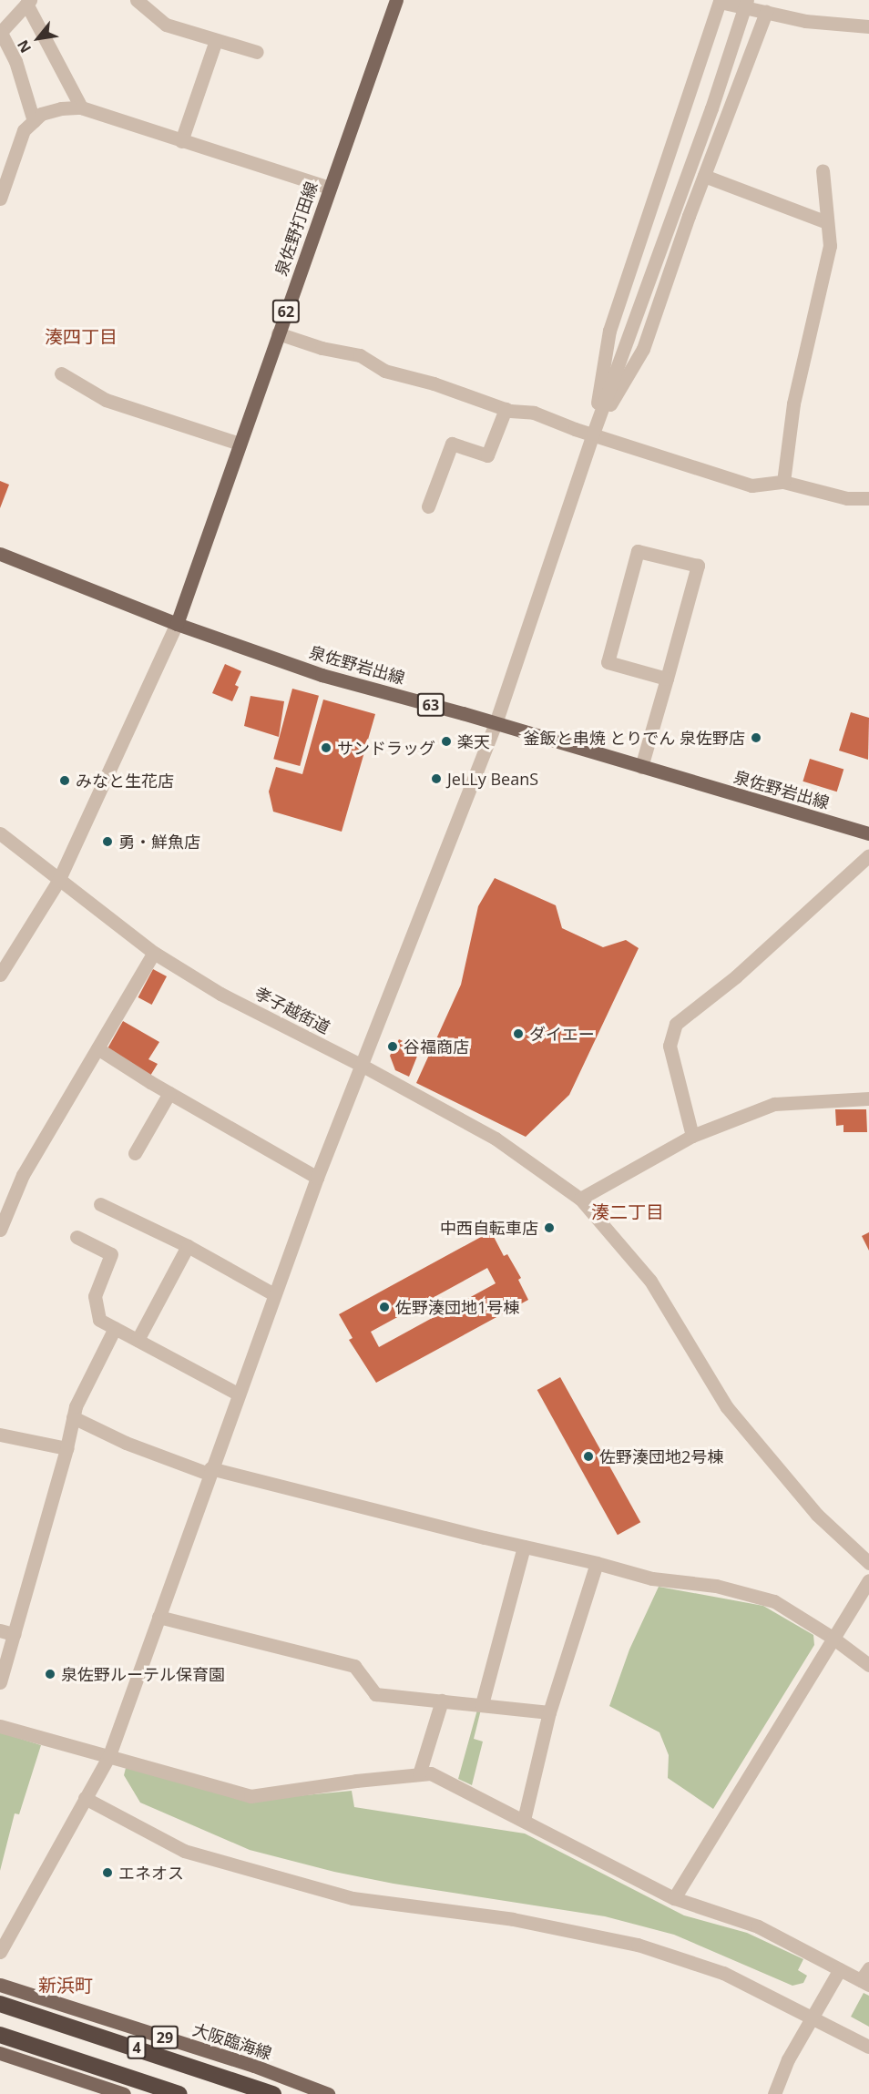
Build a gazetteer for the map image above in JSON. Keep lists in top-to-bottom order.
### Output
{
  "streets": {
    "highway": ["4"],
    "main road": [
      "泉佐野打田線",
      "62",
      "泉佐野岩出線",
      "63",
      "29",
      "大阪臨海線"
    ],
    "street": ["孝子越街道"]
  },
  "crossings": [
    ["泉佐野打田線", "泉佐野岩出線"]
  ],
  "districts": ["湊四丁目", "湊二丁目", "新浜町"],
  "places": [
    "釜飯と串焼 とりでん 泉佐野店",
    "楽天",
    "サンドラッグ",
    "JeLLy BeanS",
    "みなと生花店",
    "勇・鮮魚店",
    "ダイエー",
    "谷福商店",
    "中西自転車店",
    "佐野湊団地1号棟",
    "佐野湊団地2号棟",
    "泉佐野ルーテル保育園",
    "エネオス"
  ],
  "north": "bottom left"
}
